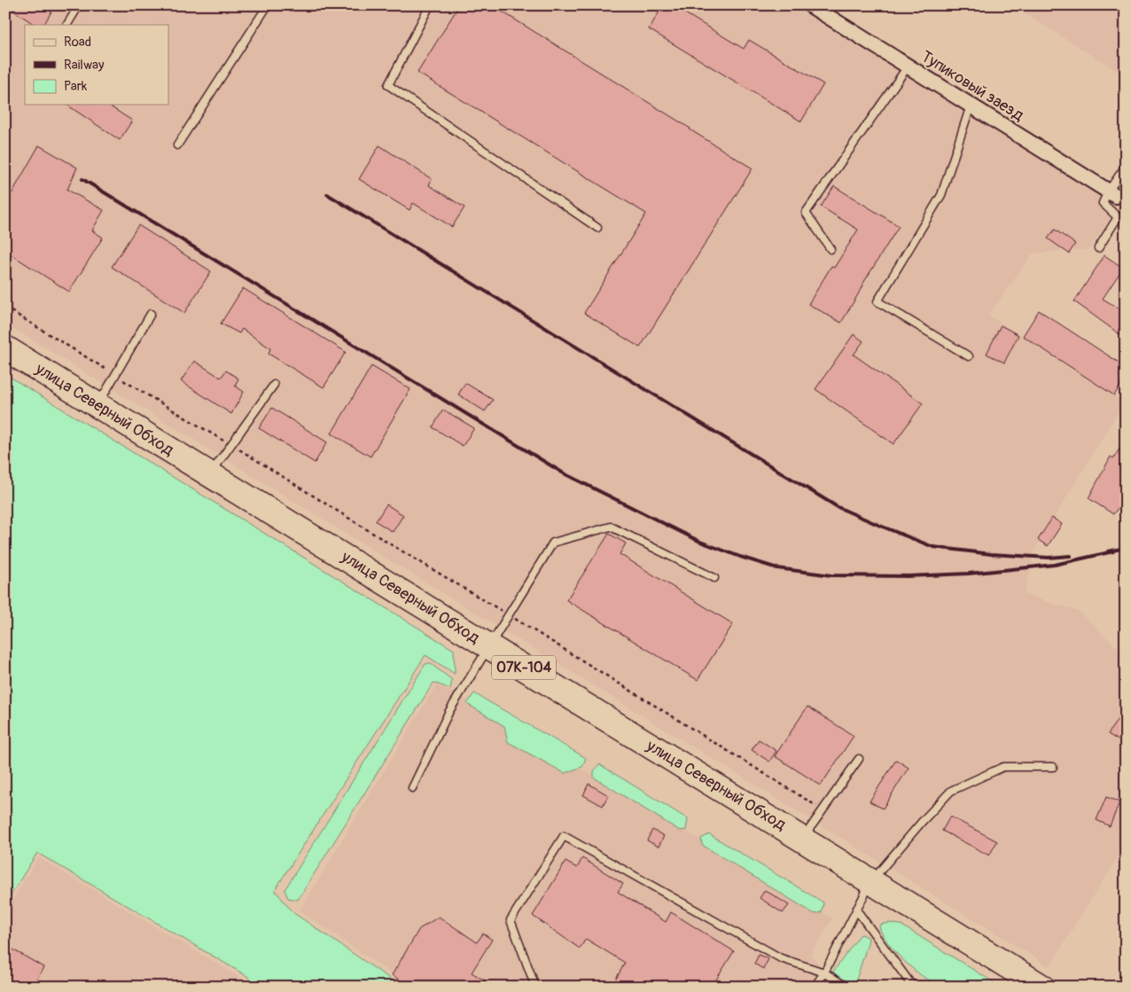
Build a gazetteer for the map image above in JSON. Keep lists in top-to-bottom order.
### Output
{
  "streets": {
    "highway": ["улица Северный Обход", "07К-104"],
    "street": ["Тупиковый заезд"]
  },
  "legend": ["Road", "Railway", "Park"]
}
